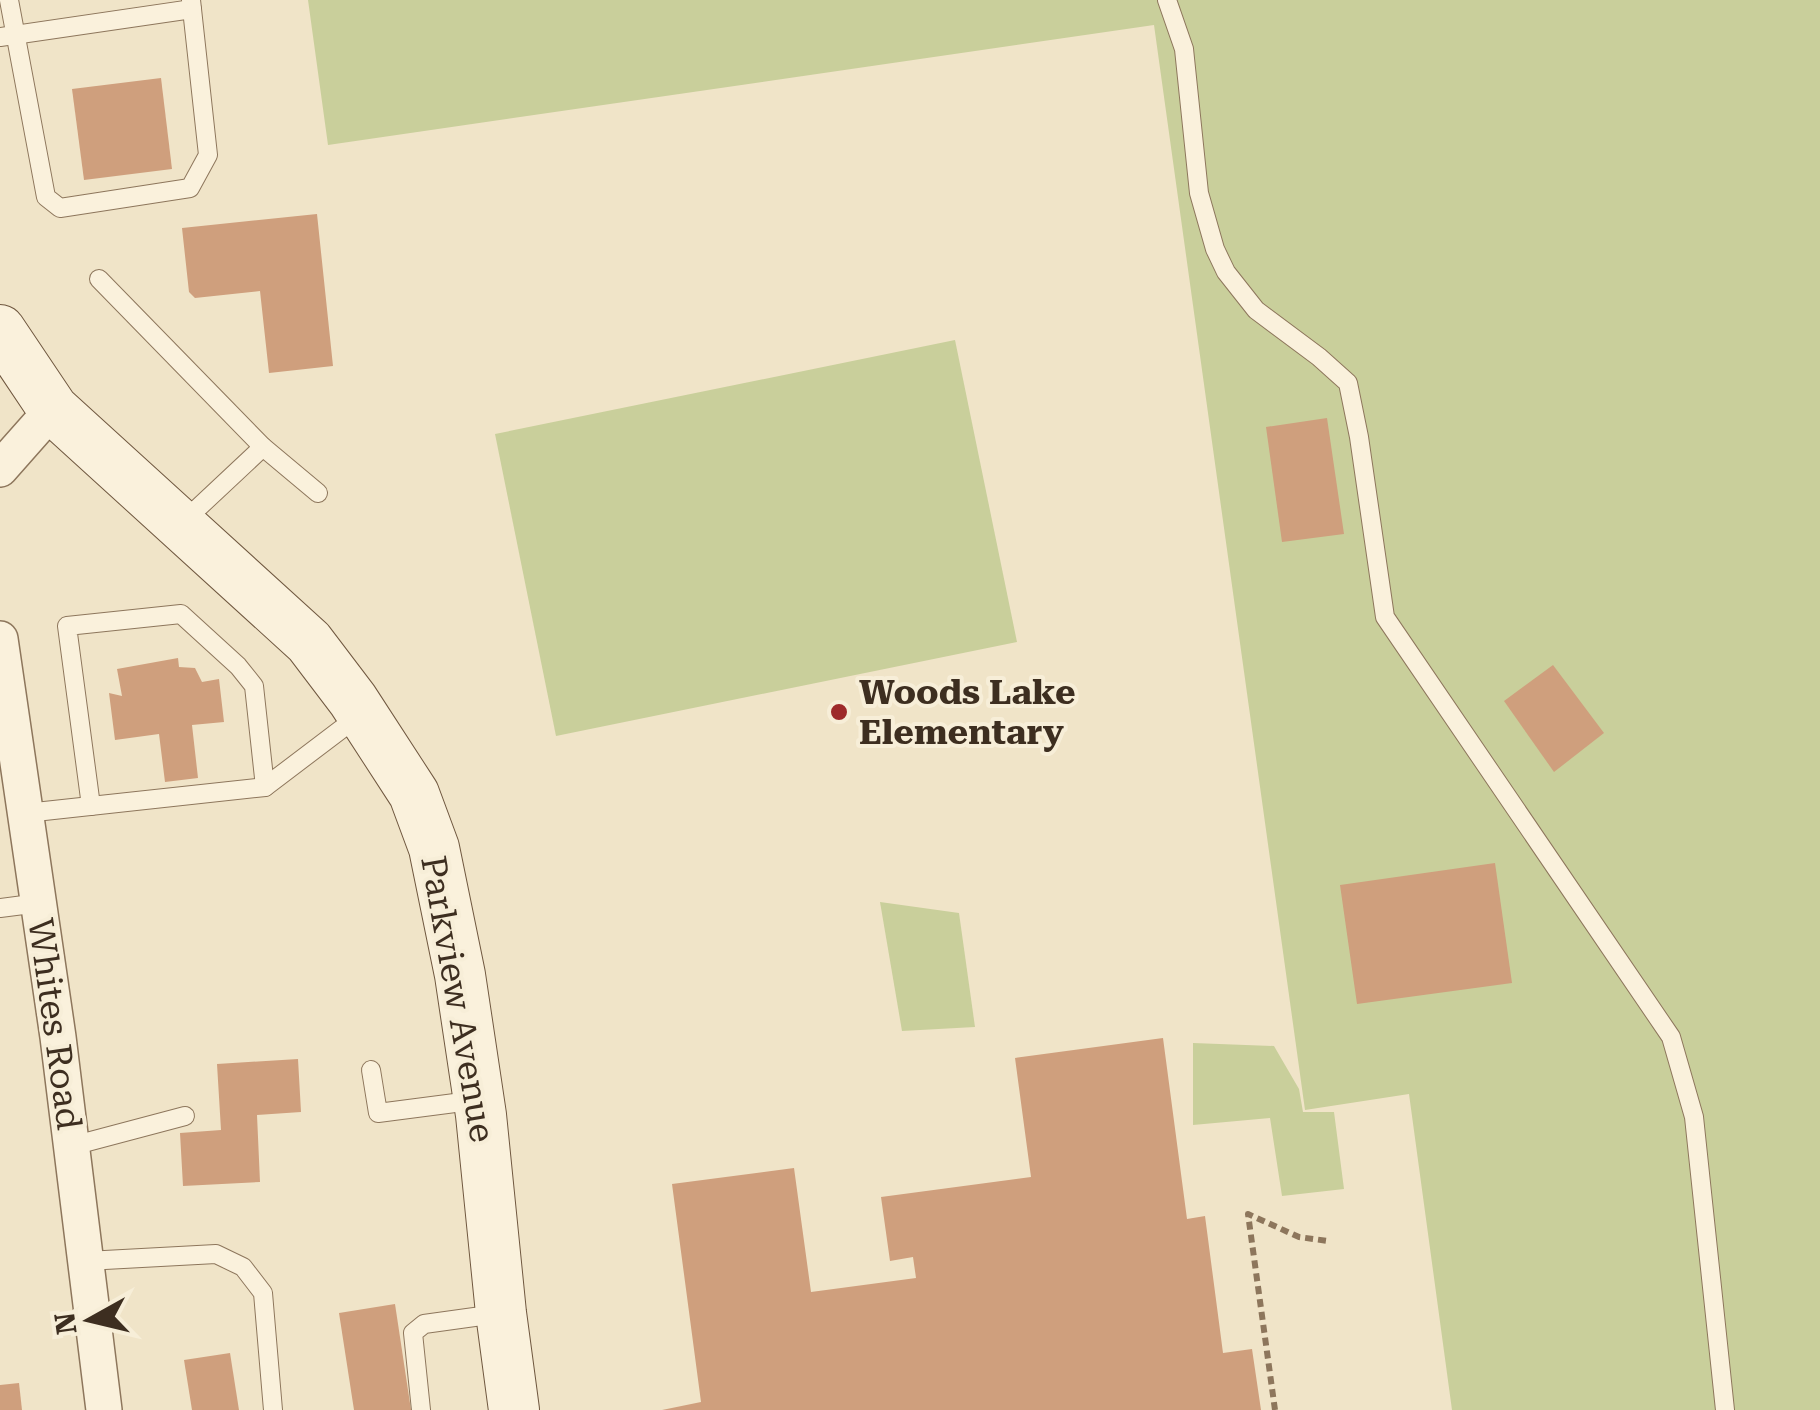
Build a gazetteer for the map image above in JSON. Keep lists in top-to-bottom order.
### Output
{
  "streets": {
    "street": ["Parkview Avenue", "Whites Road"]
  },
  "places": ["Woods Lake Elementary"],
  "north": "left"
}
